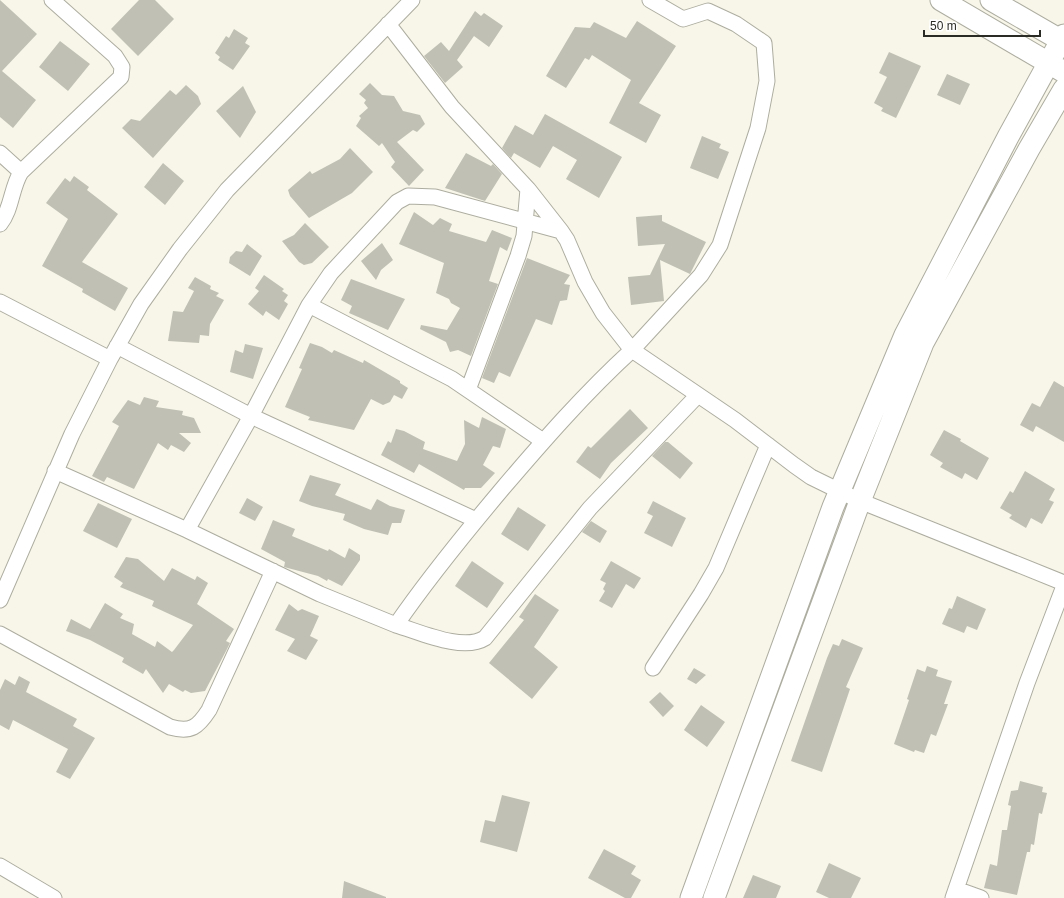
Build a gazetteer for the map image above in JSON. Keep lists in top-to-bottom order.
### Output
{
  "scale_bar": "50 m"
}
